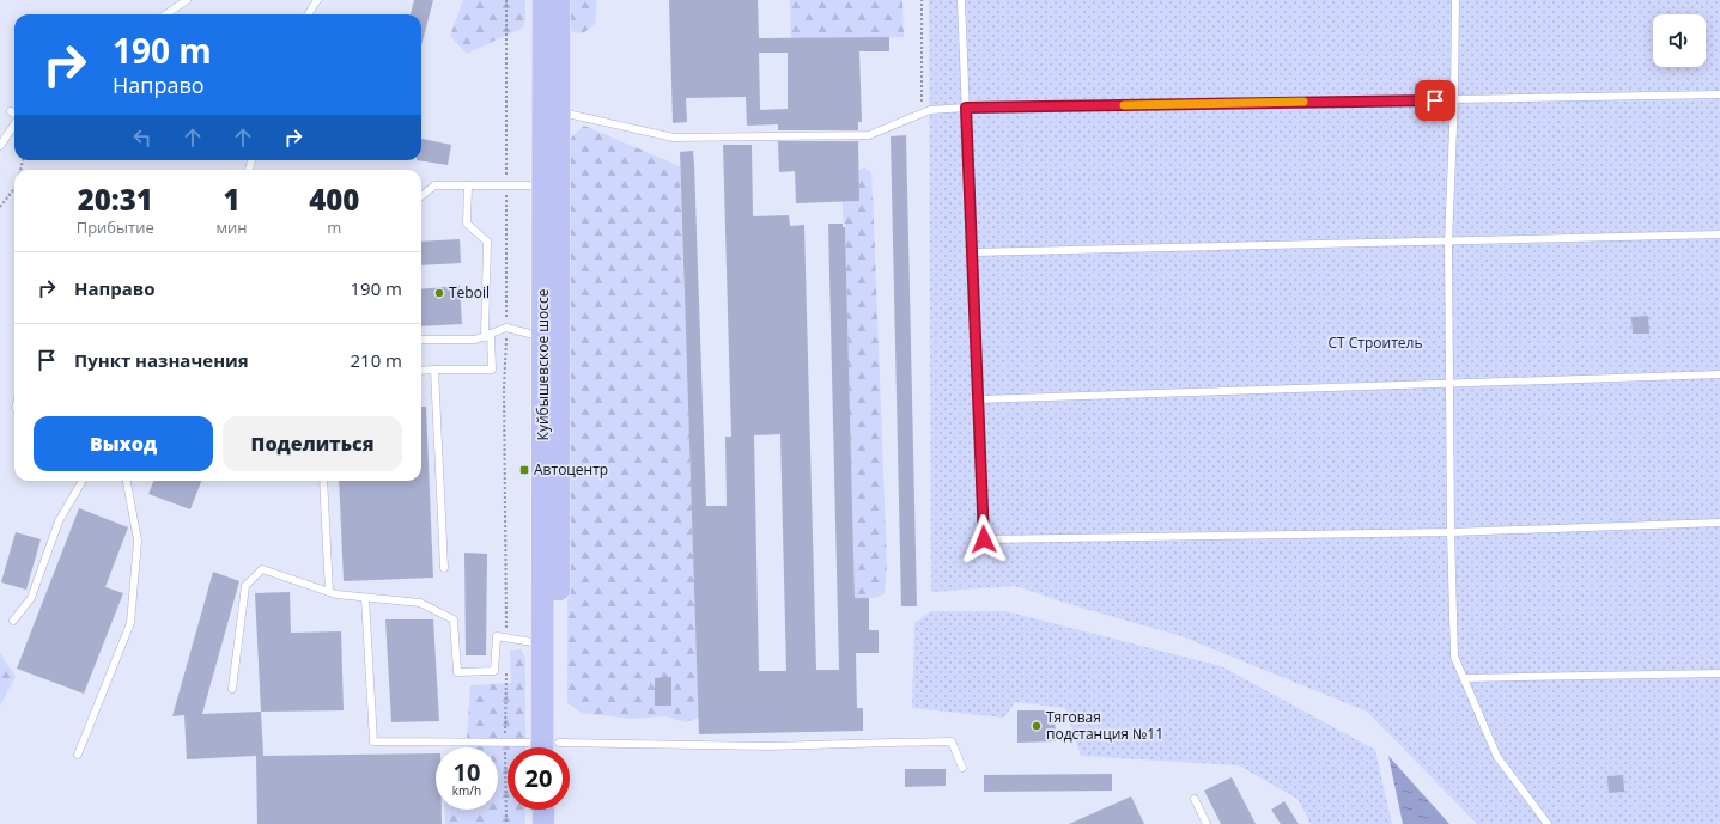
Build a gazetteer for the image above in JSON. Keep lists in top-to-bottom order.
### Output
{
  "streets": {
    "main road": ["Куйбышевское шоссе"]
  },
  "parks": ["СТ Строитель"],
  "places": {
    "other": ["Teboil", "Тяговая подстанция №11"],
    "transit": ["Автоцентр"]
  },
  "page": {
    "turn": ["190 m", "Направо"],
    "eta": [
      "20:31",
      "Прибытие",
      "1",
      "мин",
      "400",
      "m"
    ],
    "list": [
      {
        "name": "Направо",
        "value": "190 m"
      },
      {
        "name": "Пункт назначения",
        "value": "210 m"
      }
    ],
    "buttons": ["Выход", "Поделиться"],
    "speed": "10 km/h",
    "limit": "20"
  }
}
